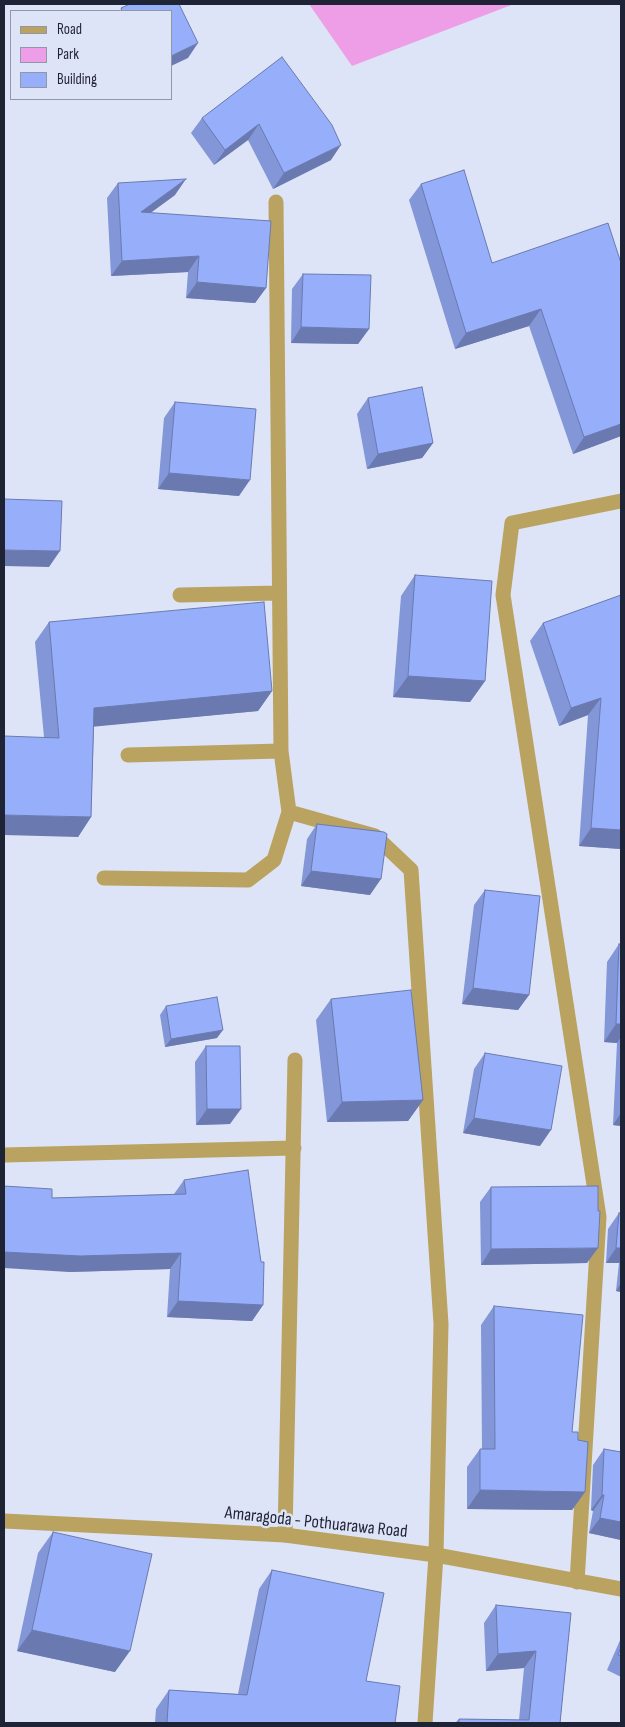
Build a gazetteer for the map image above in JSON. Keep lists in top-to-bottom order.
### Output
{
  "streets": {
    "street": ["Amaragoda - Pothuarawa Road"]
  },
  "legend": ["Road", "Park", "Building"]
}
